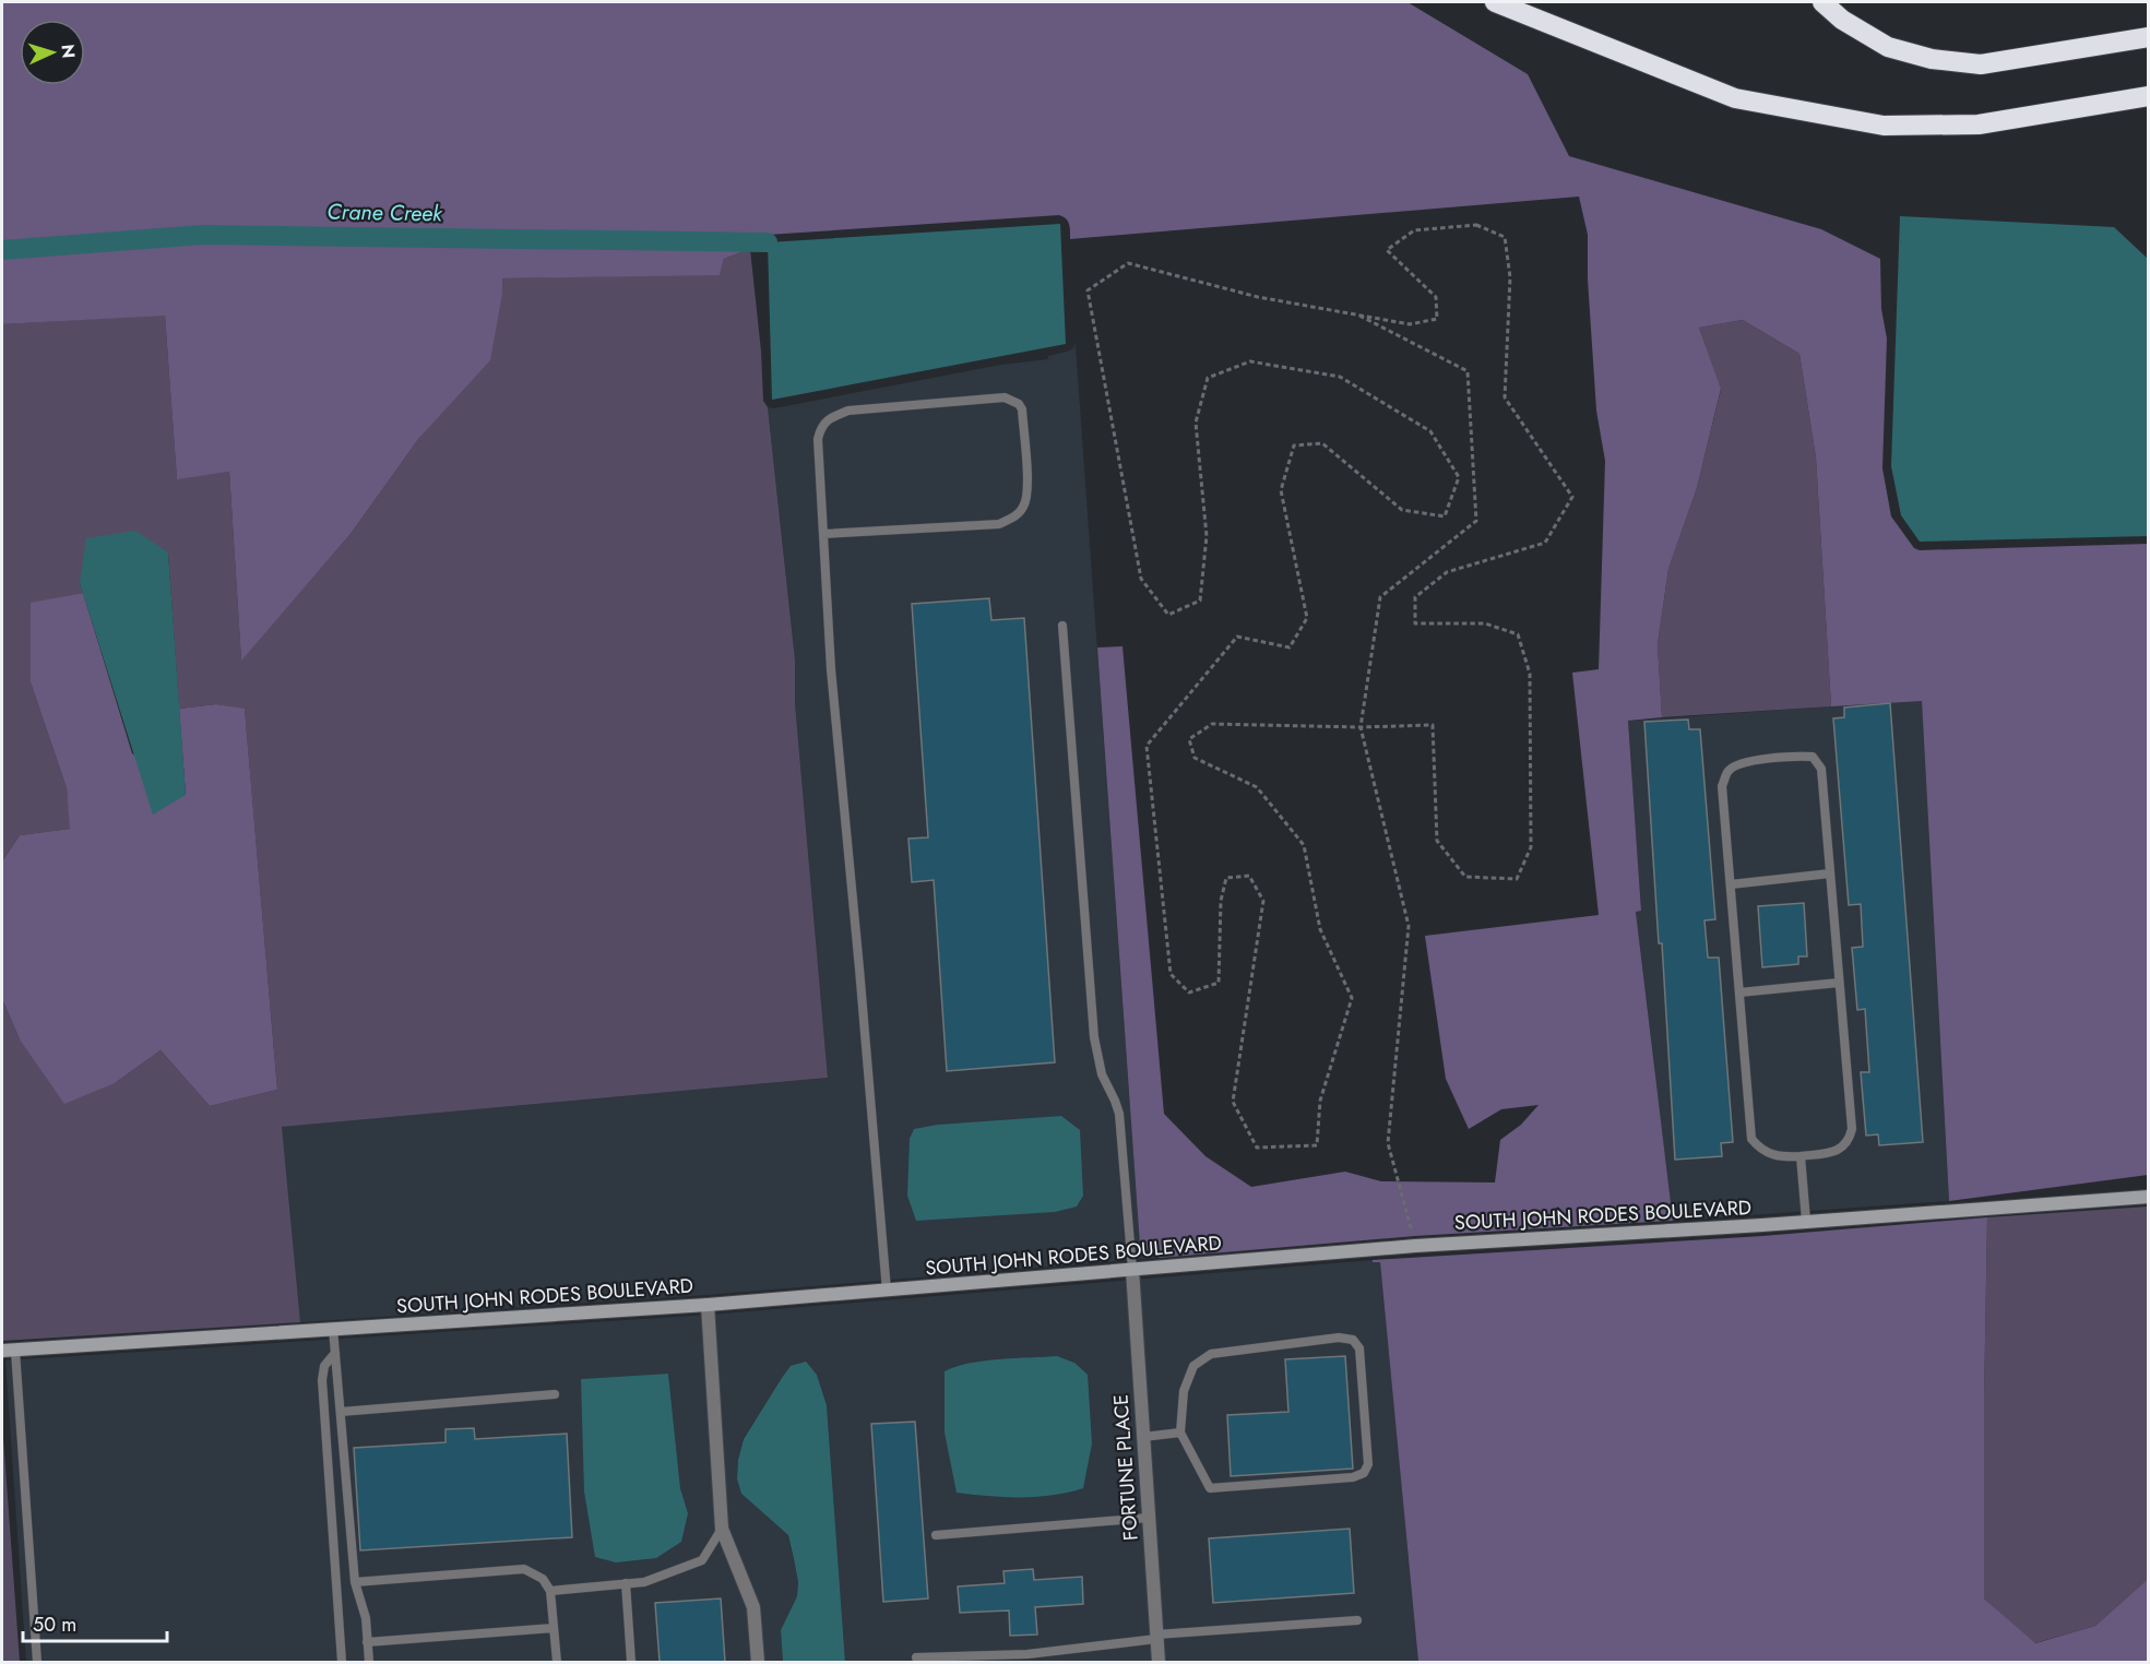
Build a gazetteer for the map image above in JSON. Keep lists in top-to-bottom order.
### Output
{
  "streets": {
    "main road": ["SOUTH JOHN RODES BOULEVARD"],
    "street": ["FORTUNE PLACE"]
  },
  "crossings": [
    ["SOUTH JOHN RODES BOULEVARD", "FORTUNE PLACE"]
  ],
  "water": ["Crane Creek"],
  "scale_bar": "50 m",
  "north": "right"
}
